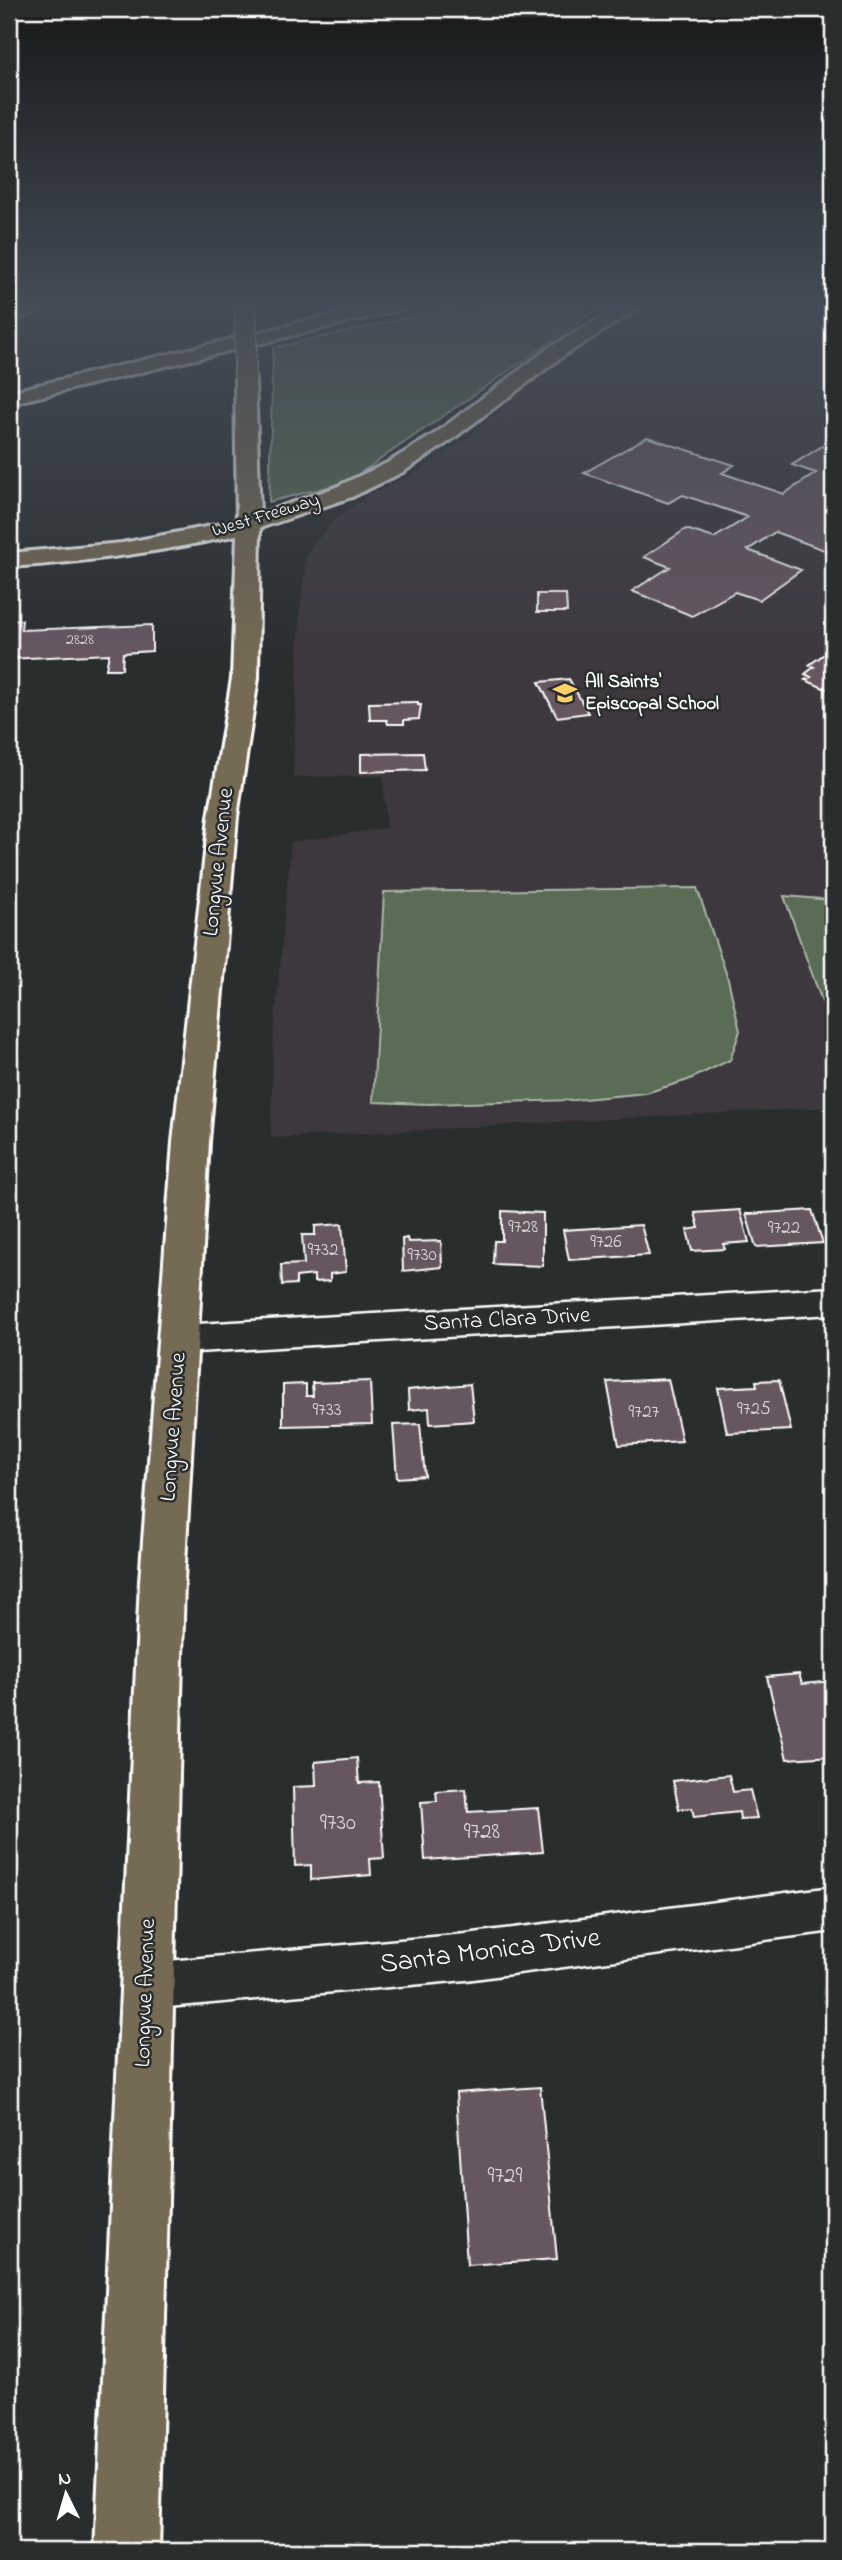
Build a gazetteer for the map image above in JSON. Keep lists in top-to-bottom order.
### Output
{
  "streets": {
    "main road": ["West Freeway", "Longvue Avenue"],
    "street": ["Santa Clara Drive", "Santa Monica Drive"]
  },
  "crossings": [
    ["West Freeway", "Longvue Avenue"],
    ["Longvue Avenue", "Santa Clara Drive"],
    ["Longvue Avenue", "Santa Monica Drive"]
  ],
  "places": {
    "school or university": ["All Saints' Episcopal School"]
  },
  "house_numbers": [
    "2828",
    "9728",
    "9722",
    "9726",
    "9732",
    "9730",
    "9725",
    "9733",
    "9727",
    "9730",
    "9728",
    "9729"
  ],
  "north": "top"
}
